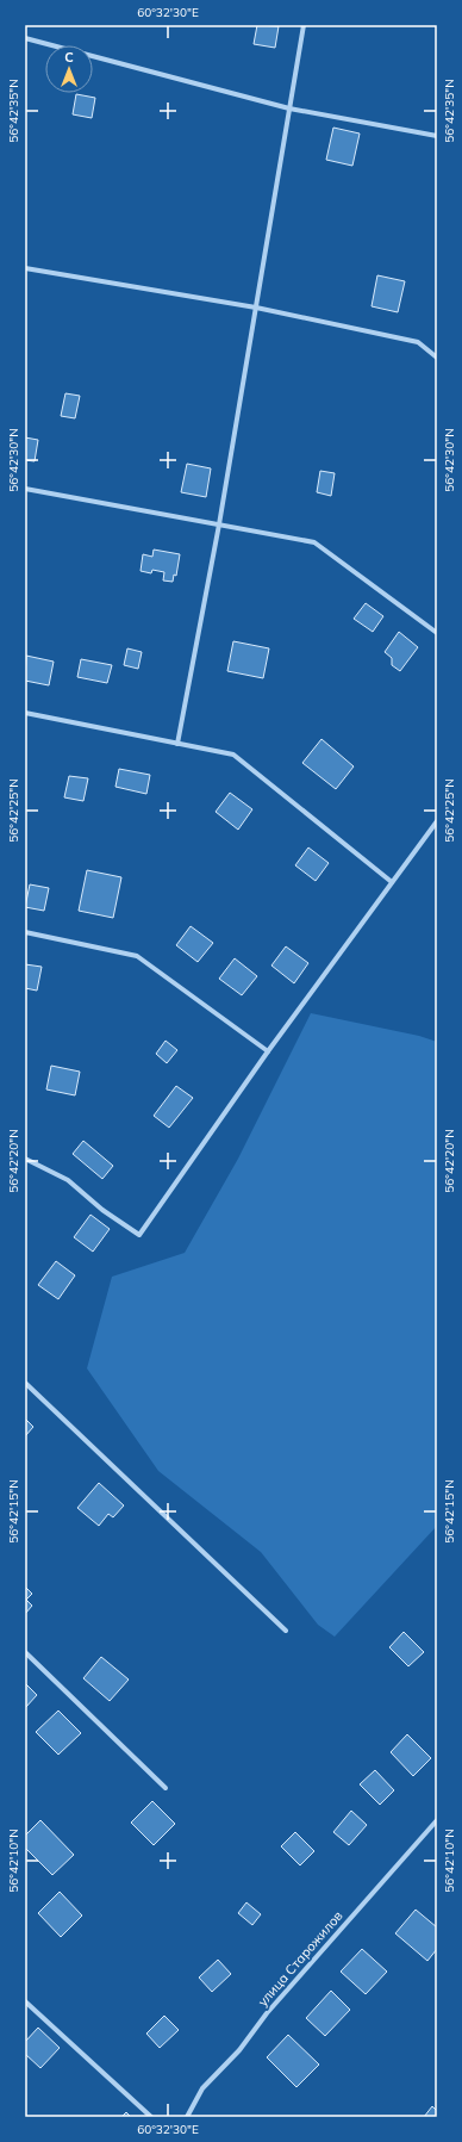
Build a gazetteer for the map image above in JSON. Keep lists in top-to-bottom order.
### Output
{
  "streets": {
    "street": ["улица Старожилов"]
  },
  "north": "top",
  "coordinates": [
    "60°32'30\"E",
    "56°42'35\"N",
    "56°42'30\"N",
    "56°42'25\"N",
    "56°42'20\"N",
    "56°42'15\"N",
    "56°42'10\"N"
  ]
}
